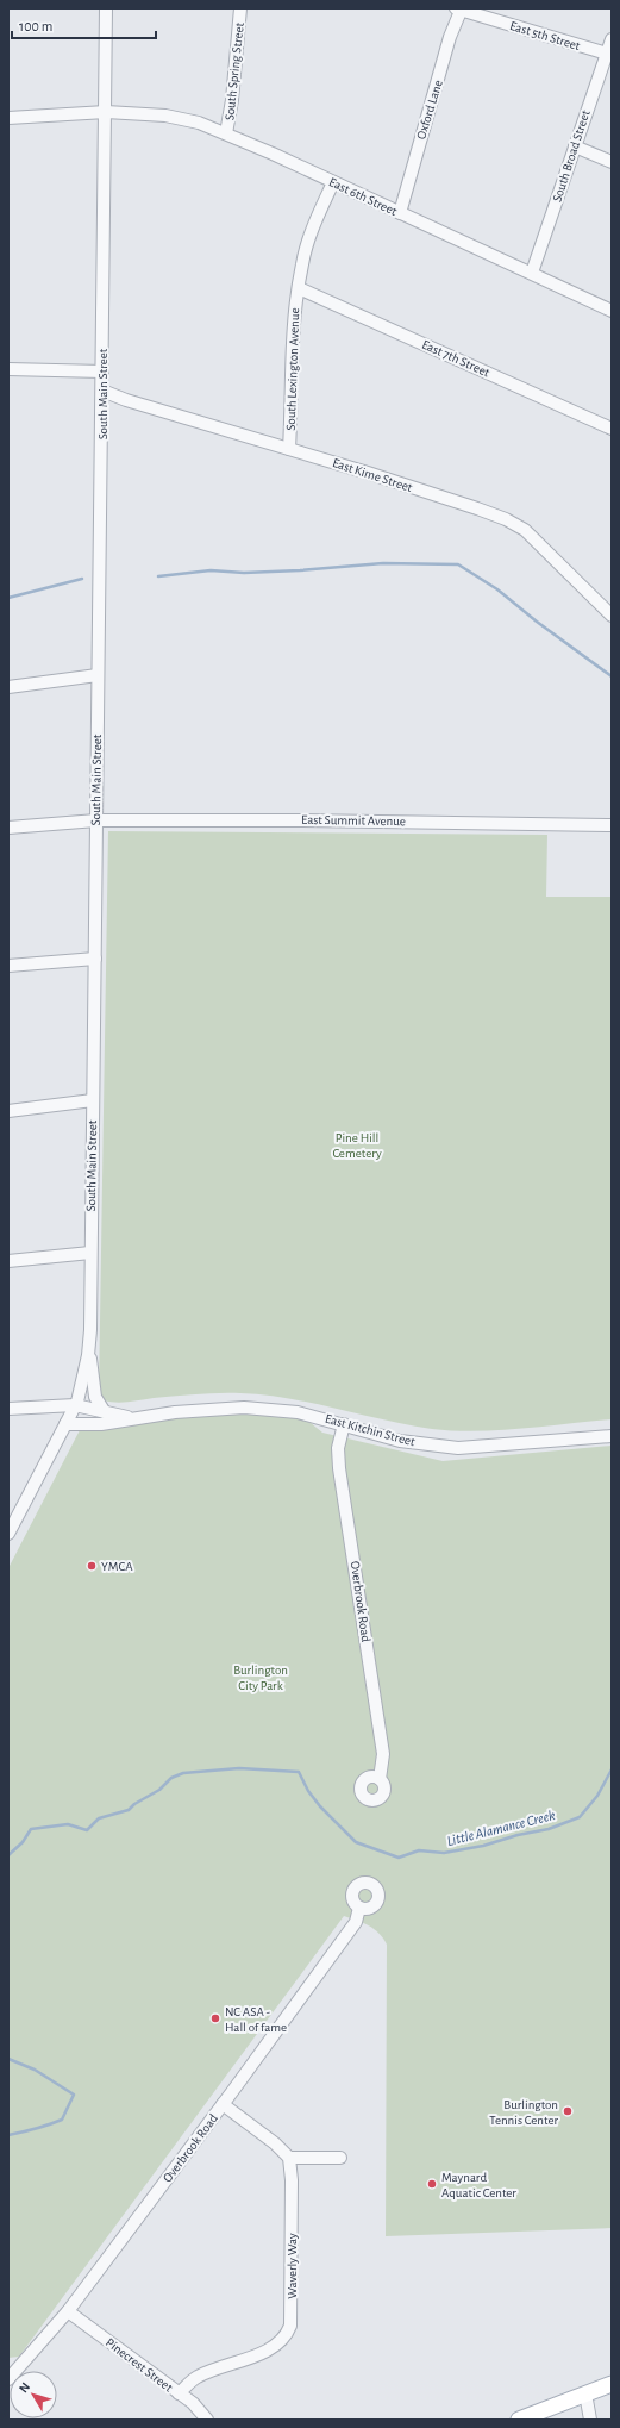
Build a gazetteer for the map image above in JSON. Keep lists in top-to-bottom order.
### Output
{
  "streets": {
    "street": [
      "East 5th Street",
      "South Spring Street",
      "Oxford Lane",
      "South Broad Street",
      "East 6th Street",
      "East 7th Street",
      "South Lexington Avenue",
      "South Main Street",
      "East Kime Street",
      "East Summit Avenue",
      "East Kitchin Street",
      "Overbrook Road",
      "Waverly Way",
      "Pinecrest Street"
    ]
  },
  "crossings": [
    ["East 5th Street", "Oxford Lane"],
    ["East 5th Street", "South Broad Street"],
    ["South Spring Street", "East 6th Street"],
    ["Oxford Lane", "East 6th Street"],
    ["South Broad Street", "East 6th Street"],
    ["East 6th Street", "South Lexington Avenue"],
    ["East 6th Street", "South Main Street"],
    ["East 7th Street", "South Lexington Avenue"],
    ["South Lexington Avenue", "East Kime Street"],
    ["South Main Street", "East Kime Street"],
    ["South Main Street", "East Summit Avenue"],
    ["South Main Street", "East Kitchin Street"],
    ["East Kitchin Street", "Overbrook Road"],
    ["Overbrook Road", "Pinecrest Street"],
    ["Waverly Way", "Pinecrest Street"]
  ],
  "water": ["Little Alamance Creek"],
  "parks": ["Pine Hill Cemetery", "Burlington City Park"],
  "places": [
    "YMCA",
    "NC ASA - Hall of fame",
    "Burlington Tennis Center",
    "Maynard Aquatic Center"
  ],
  "scale_bar": "100 m",
  "north": "top left"
}
